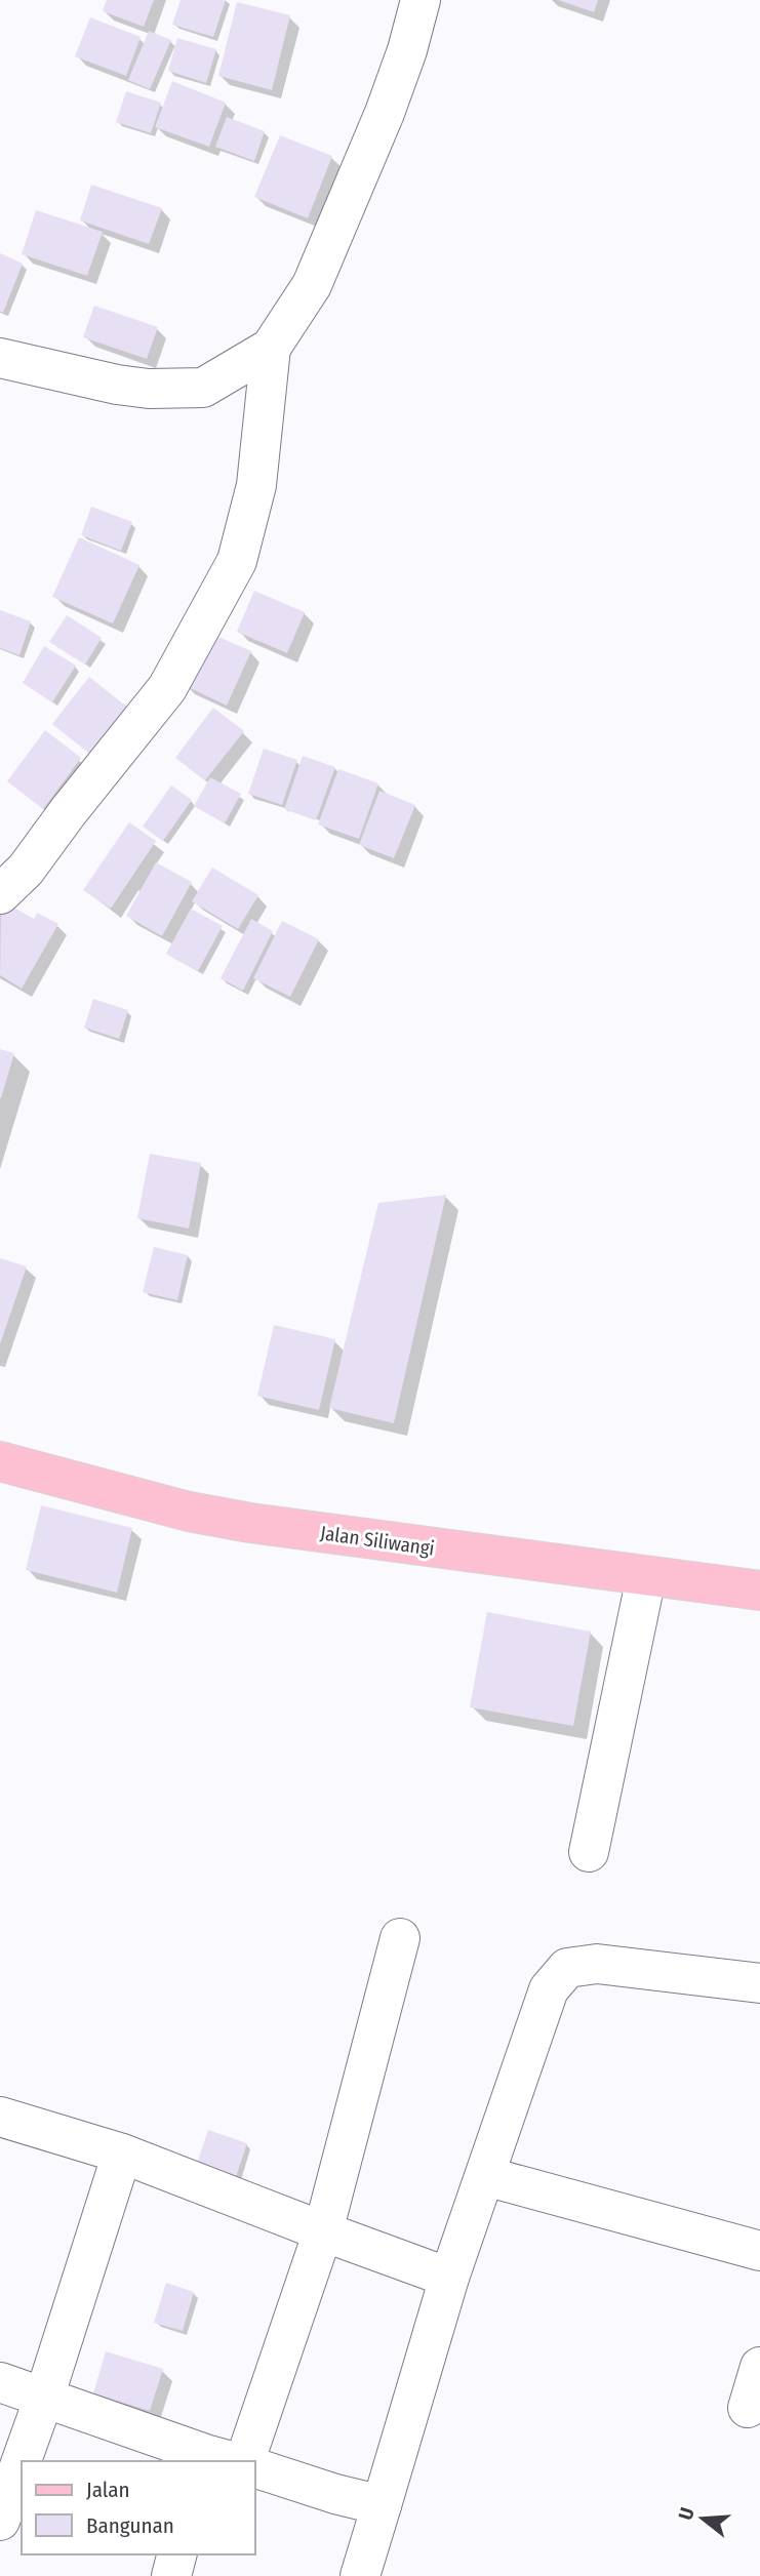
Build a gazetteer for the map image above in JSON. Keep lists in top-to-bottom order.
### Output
{
  "streets": {
    "main road": ["Jalan Siliwangi"]
  },
  "legend": ["Jalan", "Bangunan"],
  "north": "left"
}
